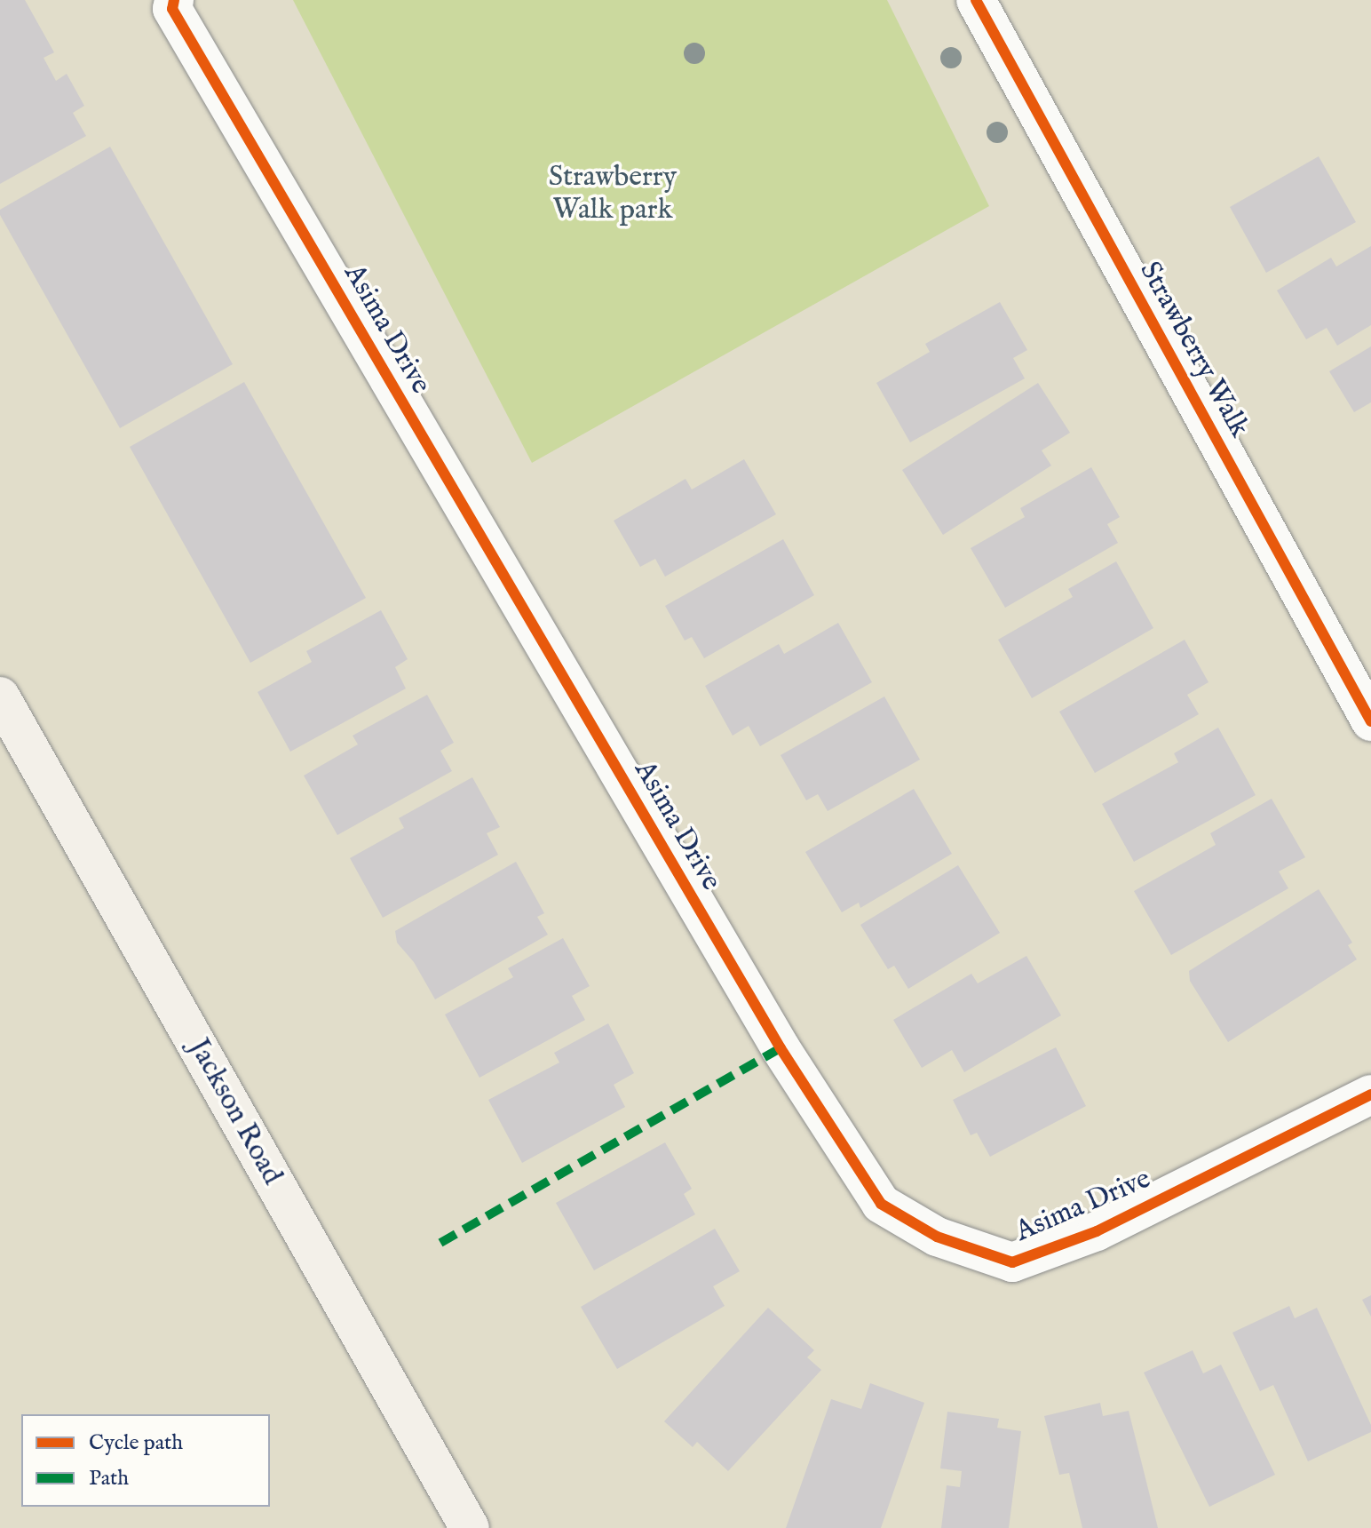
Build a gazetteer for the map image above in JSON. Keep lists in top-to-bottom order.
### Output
{
  "streets": {
    "main road": ["Jackson Road"],
    "street": ["Asima Drive", "Strawberry Walk"]
  },
  "parks": ["Strawberry Walk park"],
  "legend": ["Cycle path", "Path"]
}
